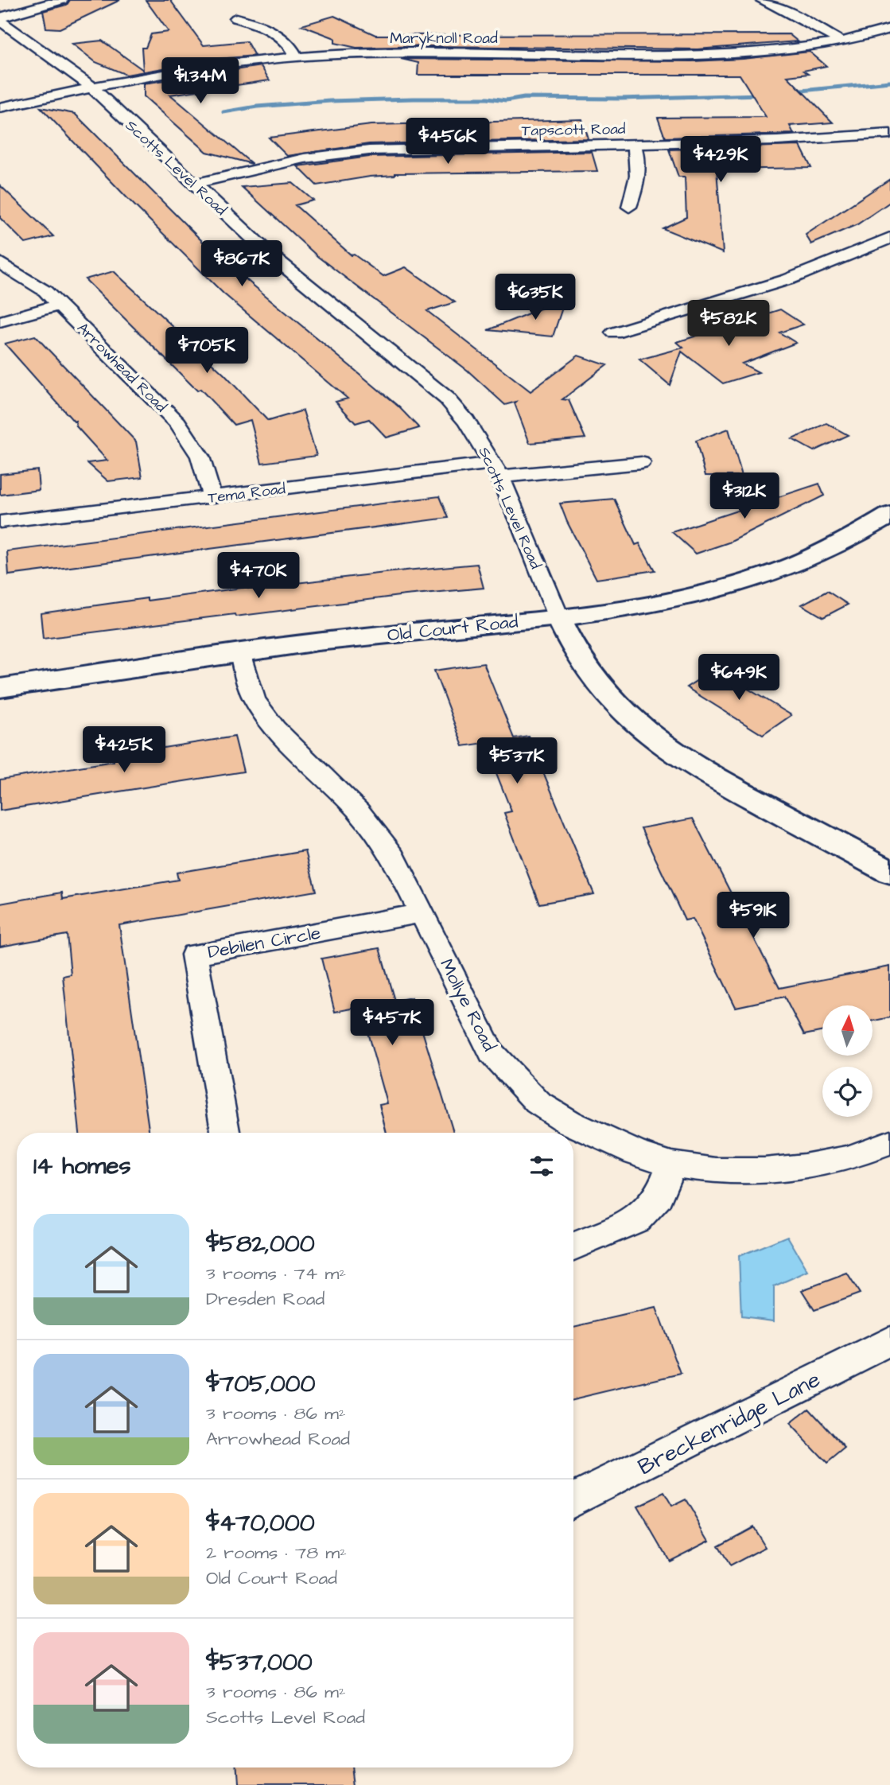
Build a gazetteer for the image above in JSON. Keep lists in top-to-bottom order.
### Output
{
  "streets": {
    "main road": ["Scotts Level Road", "Old Court Road"],
    "street": [
      "Maryknoll Road",
      "Tapscott Road",
      "Arrowhead Road",
      "Tema Road",
      "Debilen Circle",
      "Mollye Road",
      "Breckenridge Lane"
    ]
  },
  "crossings": [
    ["Maryknoll Road", "Scotts Level Road"],
    ["Tapscott Road", "Scotts Level Road"],
    ["Scotts Level Road", "Tema Road"],
    ["Scotts Level Road", "Old Court Road"],
    ["Arrowhead Road", "Tema Road"],
    ["Old Court Road", "Mollye Road"],
    ["Debilen Circle", "Mollye Road"]
  ],
  "north": "top",
  "page": {
    "price": [
      "$1.34M",
      "$456K",
      "$429K",
      "$867K",
      "$635K",
      "$582K",
      "$705K",
      "$312K",
      "$470K",
      "$649K",
      "$425K",
      "$537K",
      "$591K",
      "$457K"
    ],
    "heading": "14 homes",
    "list": [
      {
        "name": "$582,000",
        "note": "3 rooms · 74 m² · Dresden Road"
      },
      {
        "name": "$705,000",
        "note": "3 rooms · 86 m² · Arrowhead Road"
      },
      {
        "name": "$470,000",
        "note": "2 rooms · 78 m² · Old Court Road"
      },
      {
        "name": "$537,000",
        "note": "3 rooms · 86 m² · Scotts Level Road"
      }
    ]
  }
}
